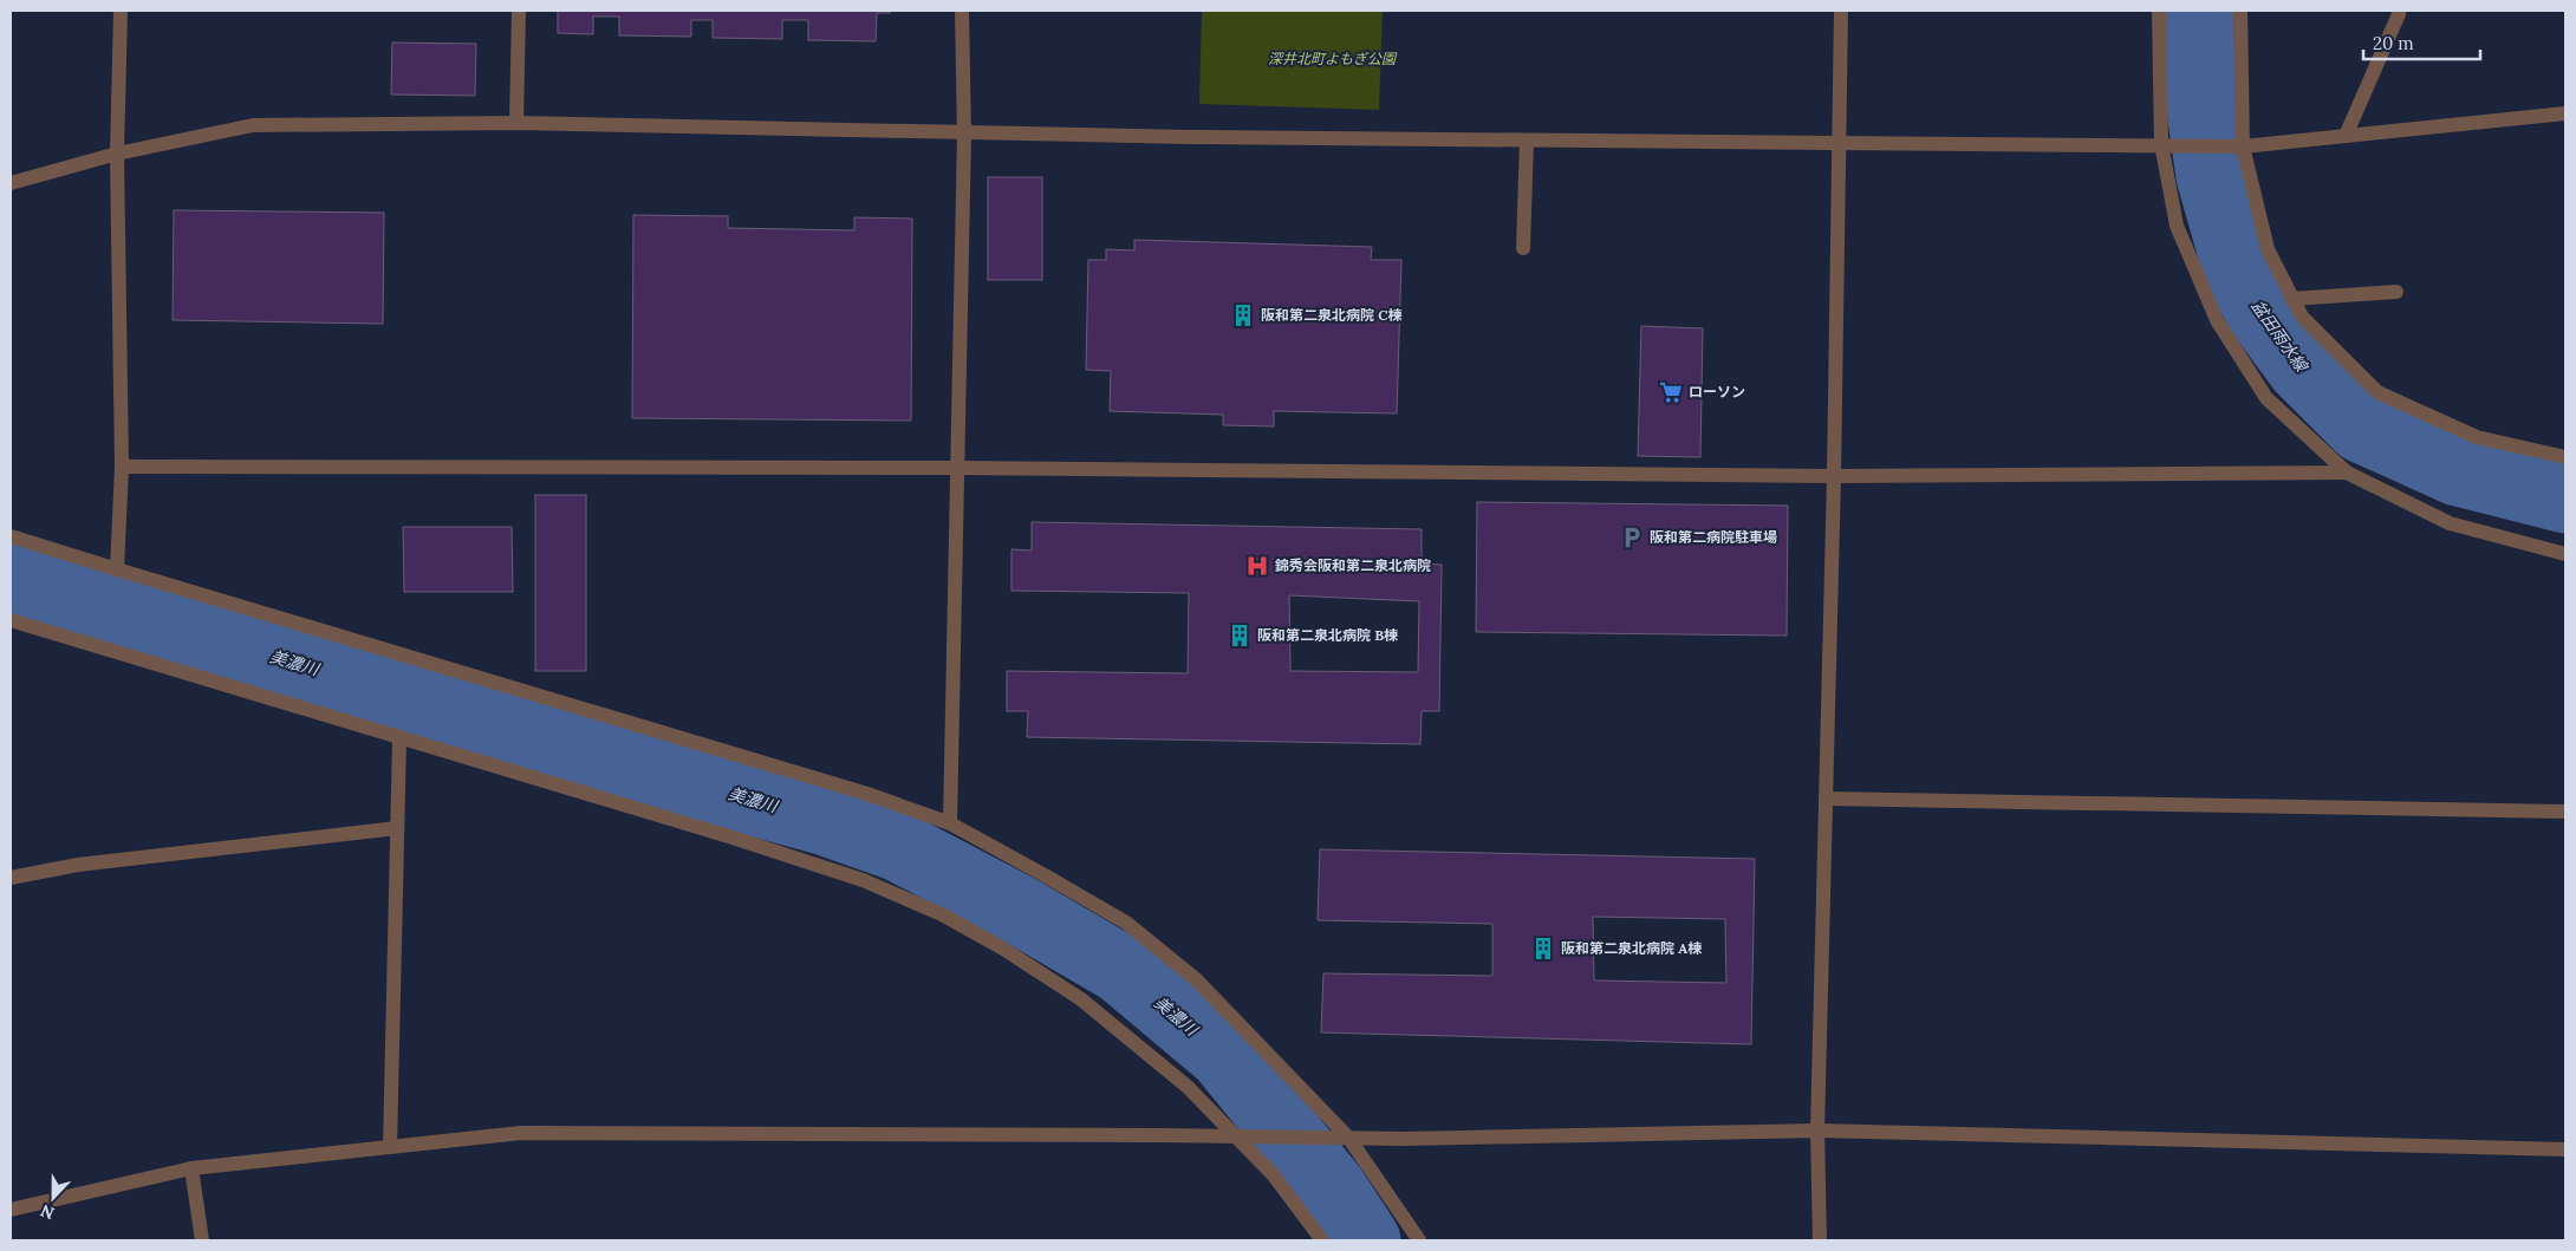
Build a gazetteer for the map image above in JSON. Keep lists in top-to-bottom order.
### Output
{
  "water": ["盆田雨水線", "美濃川"],
  "parks": ["深井北町よもぎ公園"],
  "places": {
    "building": ["阪和第二泉北病院 C棟", "阪和第二泉北病院 B棟", "阪和第二泉北病院 A棟"],
    "supermarket": ["ローソン"],
    "parking": ["阪和第二病院駐車場"],
    "hospital": ["錦秀会阪和第二泉北病院"]
  },
  "scale_bar": "20 m",
  "north": "bottom"
}
